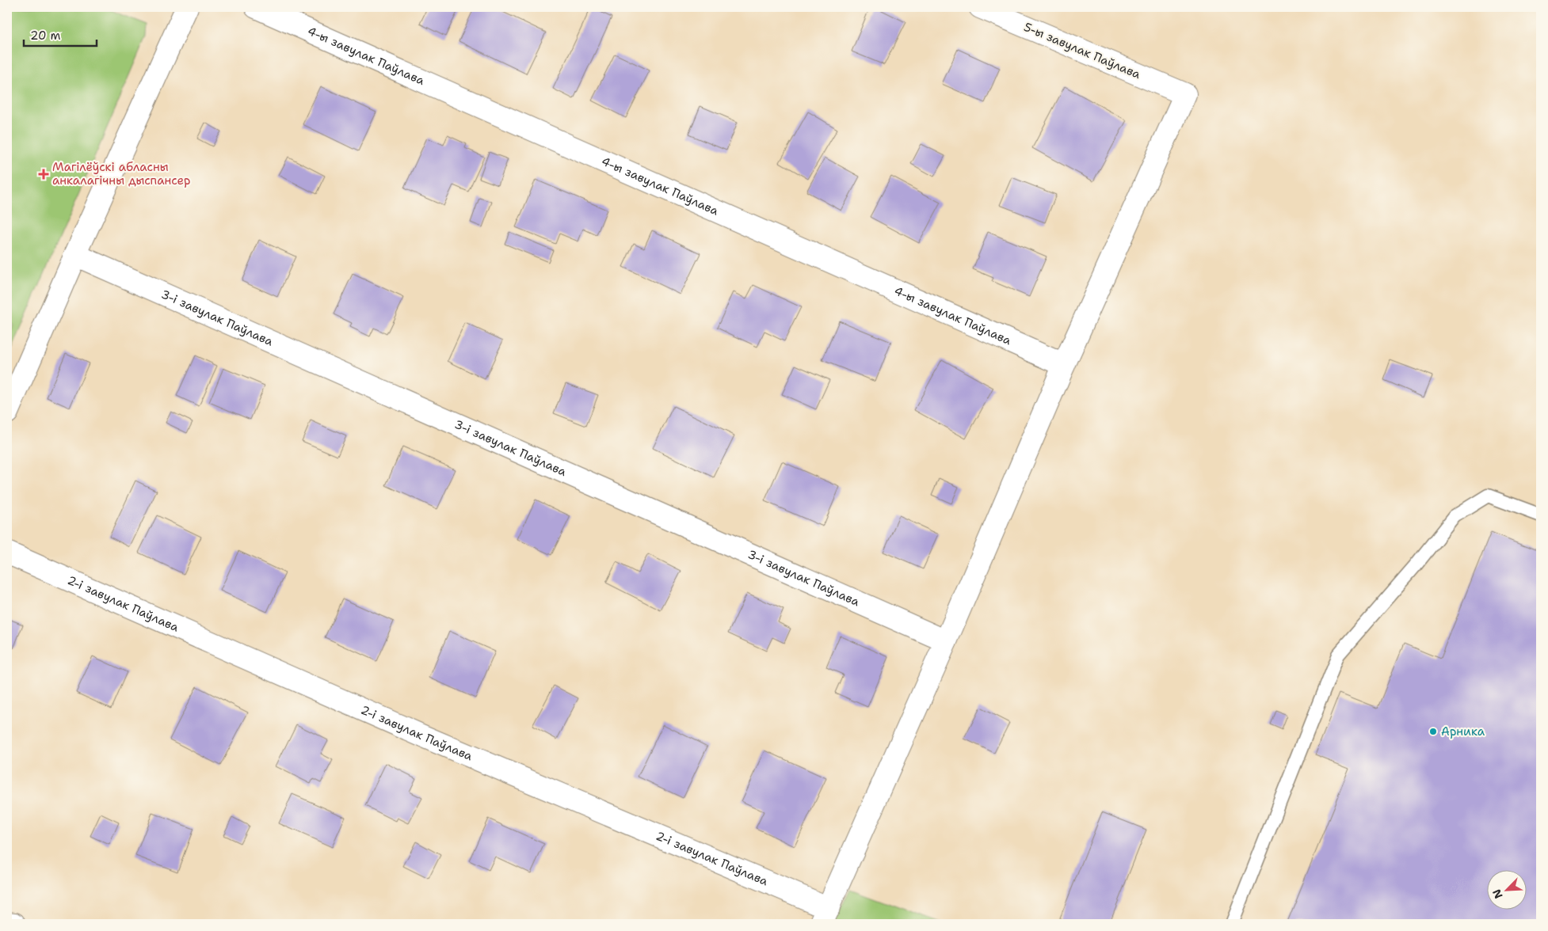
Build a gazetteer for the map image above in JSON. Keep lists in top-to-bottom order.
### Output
{
  "streets": {
    "street": [
      "5-ы завулак Паўлава",
      "4-ы завулак Паўлава",
      "3-і завулак Паўлава",
      "2-і завулак Паўлава"
    ]
  },
  "crossings": [
    ["5-ы завулак Паўлава", "4-ы завулак Паўлава"]
  ],
  "places": {
    "health": ["Магілёўскі абласны анкалагічны дыспансер"],
    "other": ["Арника"]
  },
  "scale_bar": "20 m",
  "north": "bottom left"
}
